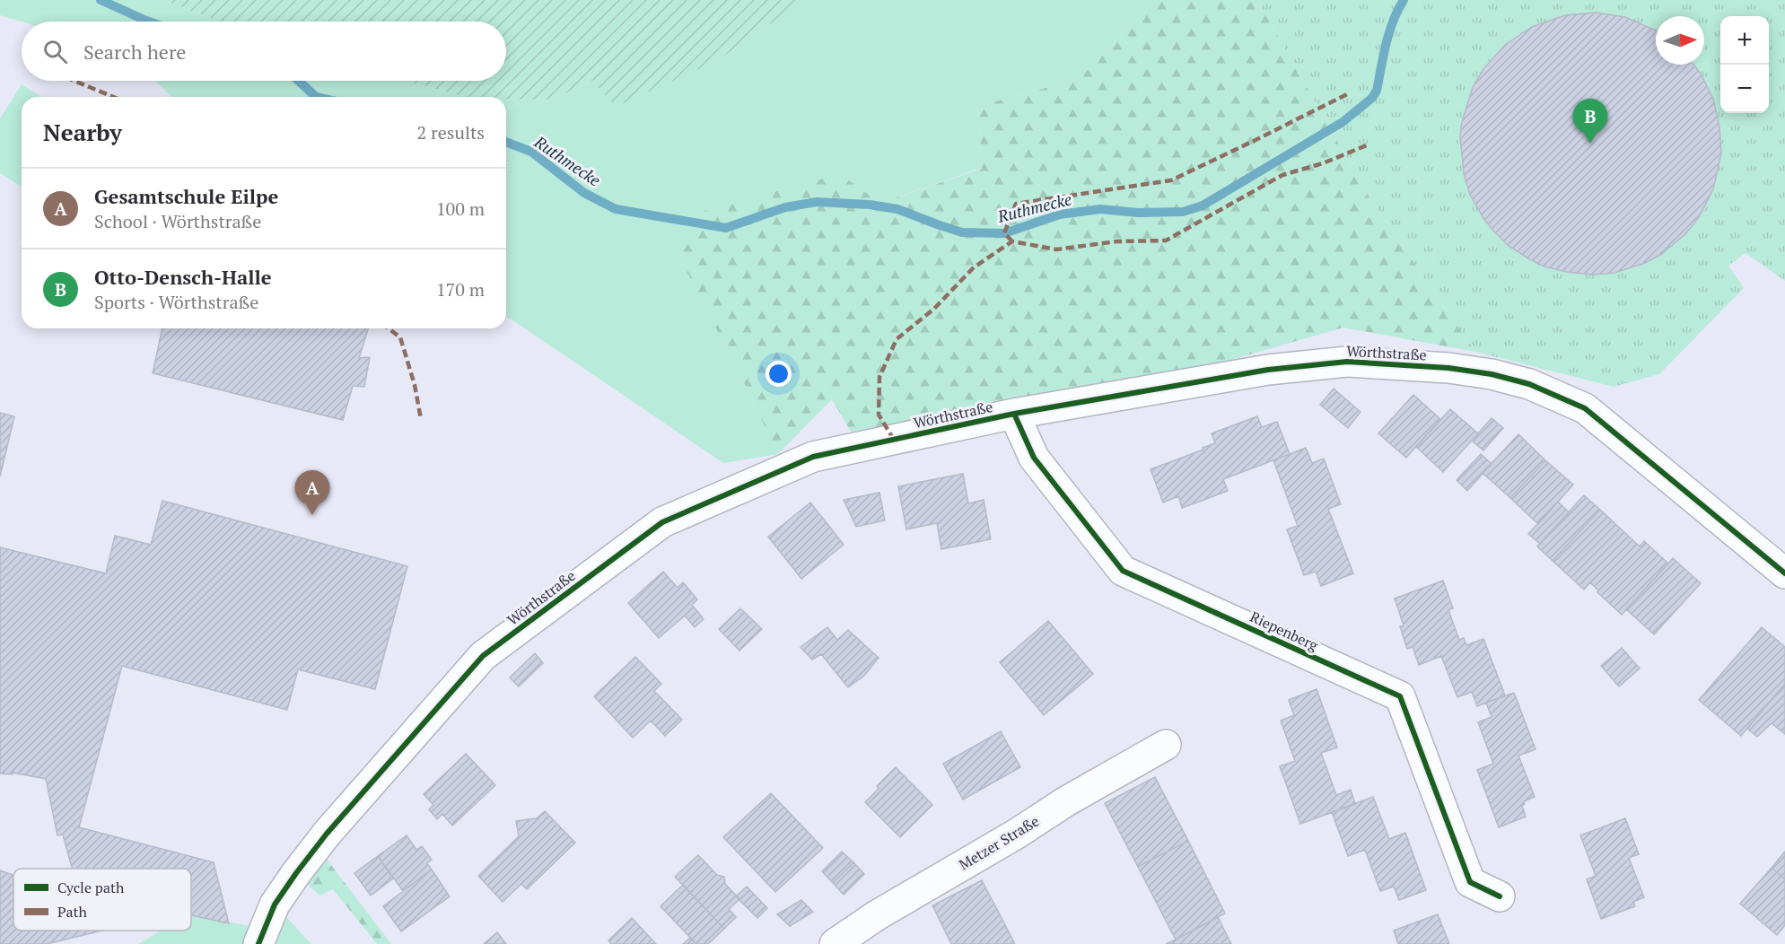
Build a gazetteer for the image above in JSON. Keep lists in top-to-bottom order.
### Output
{
  "streets": {
    "street": ["Wörthstraße", "Riepenberg", "Metzer Straße"]
  },
  "crossings": [
    ["Wörthstraße", "Riepenberg"]
  ],
  "water": ["Ruthmecke"],
  "legend": ["Cycle path", "Path"],
  "north": "right",
  "page": {
    "map_buttons": ["+", "−"],
    "search": "Search here",
    "heading": ["Nearby", "2 results"],
    "pins": ["B", "A"],
    "list": [
      {
        "mark": "A",
        "name": "Gesamtschule Eilpe",
        "note": "School · Wörthstraße",
        "value": "100 m"
      },
      {
        "mark": "B",
        "name": "Otto-Densch-Halle",
        "note": "Sports · Wörthstraße",
        "value": "170 m"
      }
    ]
  }
}
